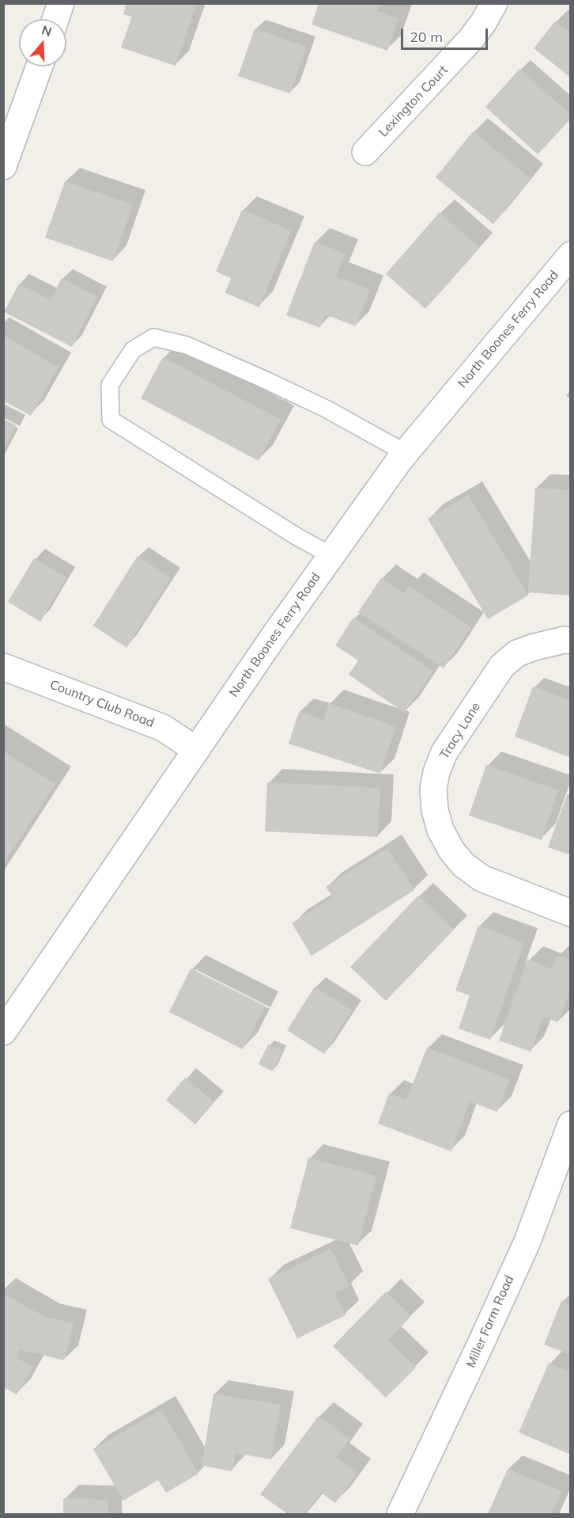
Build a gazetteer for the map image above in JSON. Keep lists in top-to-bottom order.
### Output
{
  "streets": {
    "street": [
      "Lexington Court",
      "North Boones Ferry Road",
      "Country Club Road",
      "Tracy Lane",
      "Miller Farm Road"
    ]
  },
  "crossings": [
    ["North Boones Ferry Road", "Country Club Road"]
  ],
  "scale_bar": "20 m",
  "north": "top"
}
